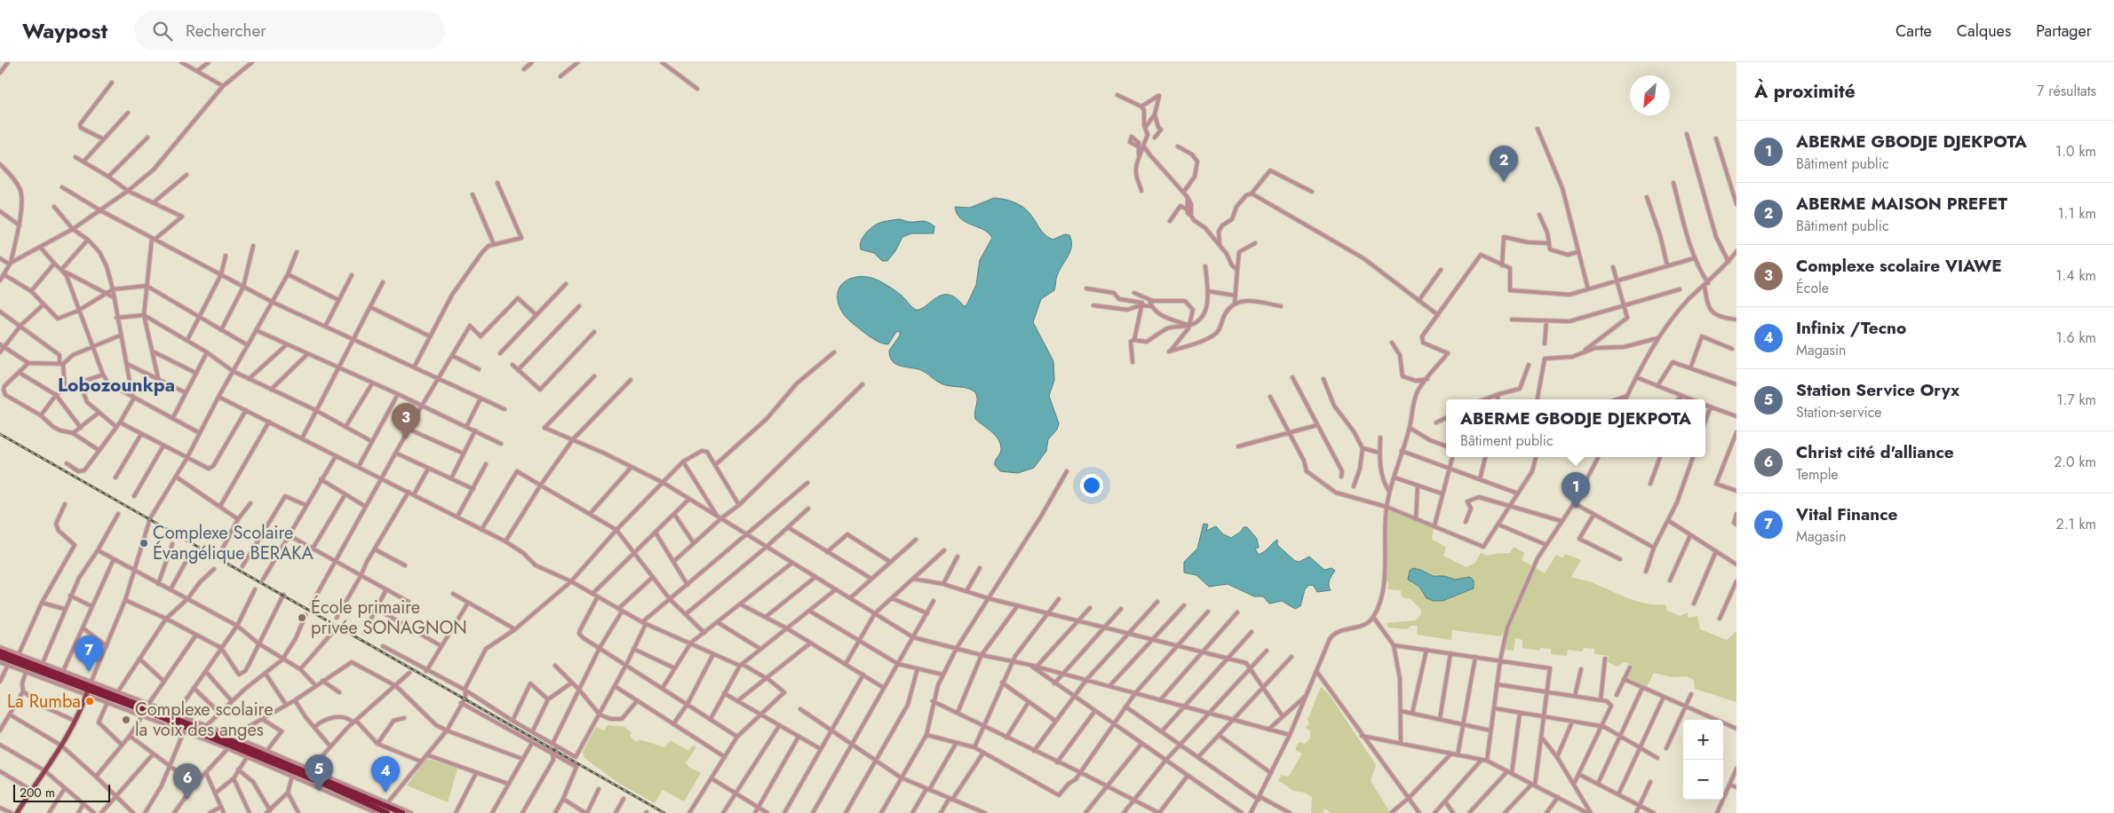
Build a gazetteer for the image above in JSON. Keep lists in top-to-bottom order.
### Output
{
  "districts": ["Lobozounkpa"],
  "places": [
    "Complexe Scolaire Évangélique BERAKA",
    "École primaire privée SONAGNON",
    "La Rumba",
    "Complexe scolaire la voix des anges"
  ],
  "scale_bar": "200 m",
  "north": "bottom left",
  "page": {
    "header": "Waypost",
    "search": "Rechercher",
    "nav": ["Carte", "Calques", "Partager"],
    "heading": ["À proximité", "7 résultats"],
    "list": [
      {
        "mark": "1",
        "name": "ABERME GBODJE DJEKPOTA",
        "note": "Bâtiment public",
        "value": "1.0 km"
      },
      {
        "mark": "2",
        "name": "ABERME MAISON PREFET",
        "note": "Bâtiment public",
        "value": "1.1 km"
      },
      {
        "mark": "3",
        "name": "Complexe scolaire VIAWE",
        "note": "École",
        "value": "1.4 km"
      },
      {
        "mark": "4",
        "name": "Infinix /Tecno",
        "note": "Magasin",
        "value": "1.6 km"
      },
      {
        "mark": "5",
        "name": "Station Service Oryx",
        "note": "Station-service",
        "value": "1.7 km"
      },
      {
        "mark": "6",
        "name": "Christ cité d'alliance",
        "note": "Temple",
        "value": "2.0 km"
      },
      {
        "mark": "7",
        "name": "Vital Finance",
        "note": "Magasin",
        "value": "2.1 km"
      }
    ],
    "pins": [
      "2",
      "3",
      "1",
      "7",
      "5",
      "4",
      "6"
    ],
    "popup": ["ABERME GBODJE DJEKPOTA", "Bâtiment public"],
    "map_buttons": ["+", "−"],
    "scale": "200 m"
  }
}
